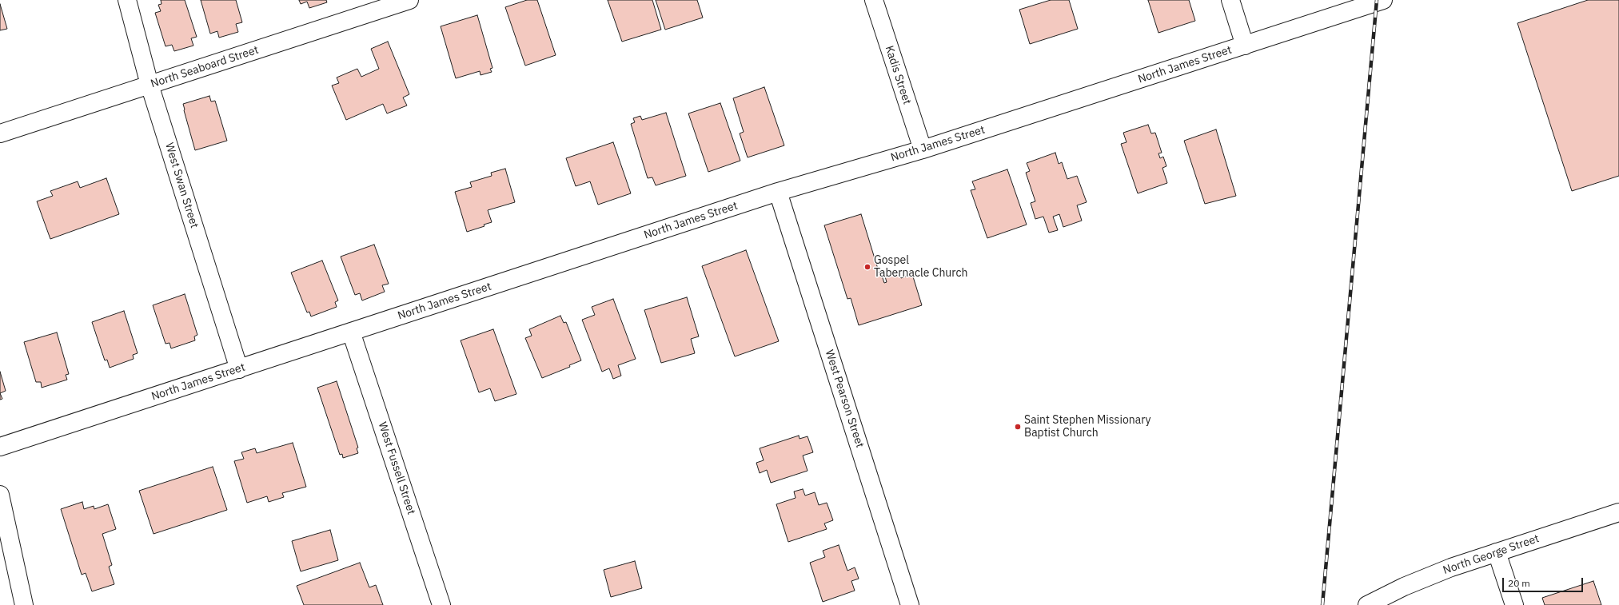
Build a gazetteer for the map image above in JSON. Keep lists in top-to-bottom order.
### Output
{
  "streets": {
    "street": [
      "North James Street",
      "North Seaboard Street",
      "Kadis Street",
      "West Swan Street",
      "West Pearson Street",
      "West Fussell Street",
      "North George Street"
    ]
  },
  "crossings": [
    ["North James Street", "Kadis Street"],
    ["North James Street", "West Swan Street"],
    ["North James Street", "West Pearson Street"],
    ["North James Street", "West Fussell Street"],
    ["North Seaboard Street", "West Swan Street"]
  ],
  "places": ["Gospel Tabernacle Church", "Saint Stephen Missionary Baptist Church"],
  "scale_bar": "20 m"
}
